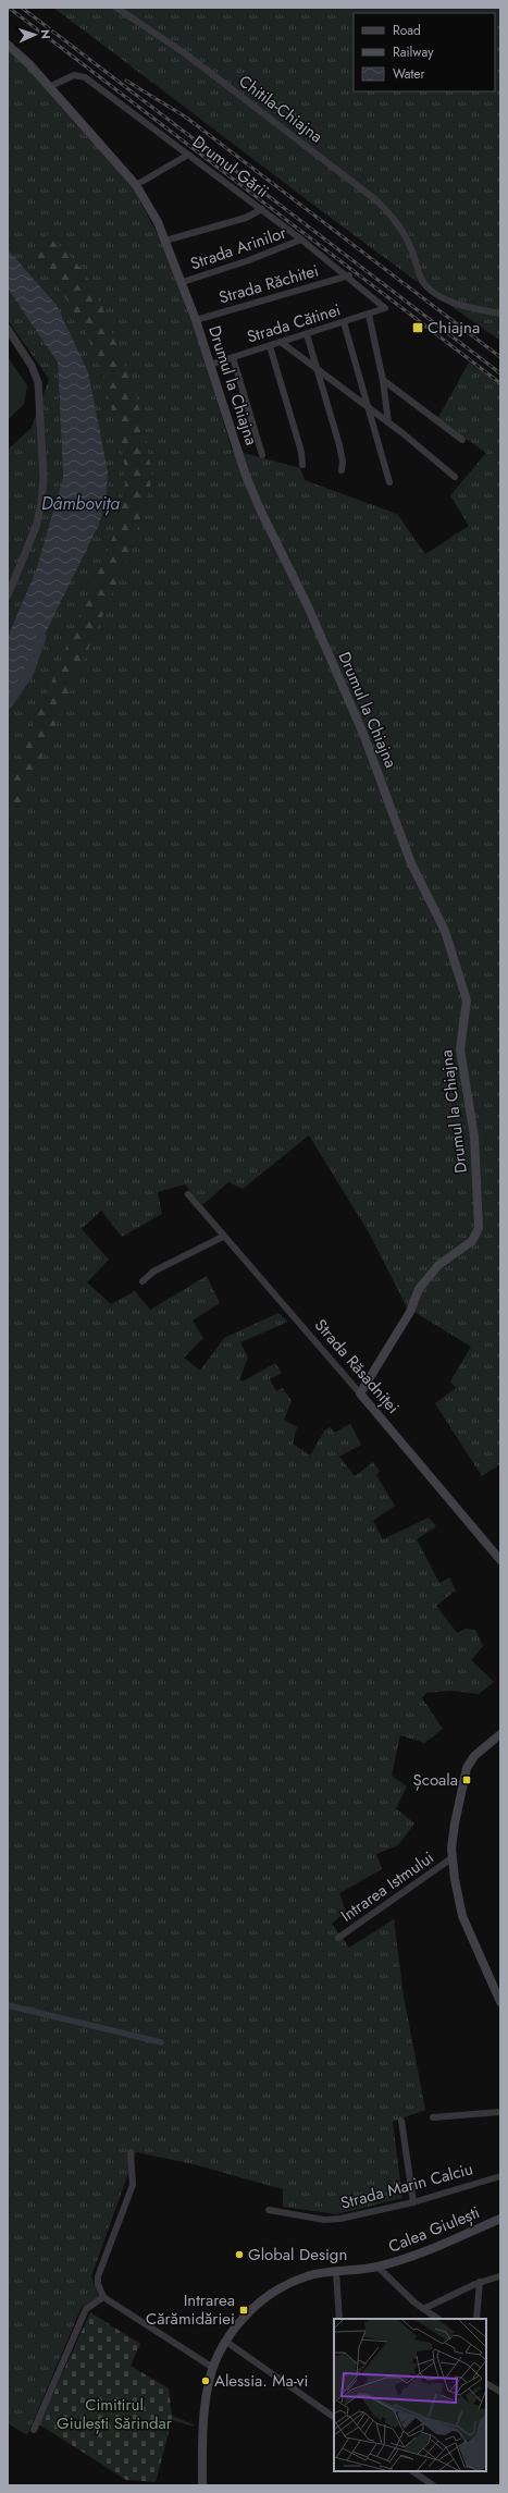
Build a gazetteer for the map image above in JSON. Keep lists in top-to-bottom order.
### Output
{
  "streets": {
    "main road": ["Drumul la Chiajna", "Strada Răsadniței", "Calea Giulești"],
    "street": [
      "Chitila-Chiajna",
      "Drumul Gării",
      "Strada Arinilor",
      "Strada Răchitei",
      "Strada Cătinei",
      "Intrarea Istmului",
      "Strada Marin Calciu"
    ]
  },
  "crossings": [
    ["Drumul Gării", "Strada Arinilor"],
    ["Drumul Gării", "Strada Răchitei"],
    ["Drumul Gării", "Strada Cătinei"],
    ["Drumul Gării", "Drumul la Chiajna"],
    ["Strada Arinilor", "Drumul la Chiajna"],
    ["Strada Răchitei", "Drumul la Chiajna"],
    ["Strada Cătinei", "Drumul la Chiajna"],
    ["Drumul la Chiajna", "Strada Răsadniței"]
  ],
  "water": ["Dâmbovița"],
  "parks": ["Cimitirul Giulești Sărindar"],
  "places": {
    "transit": ["Chiajna", "Școala", "Intrarea Cărămidăriei"],
    "other": ["Global Design", "Alessia. Ma-vi"]
  },
  "legend": ["Road", "Railway", "Water"],
  "north": "right"
}
